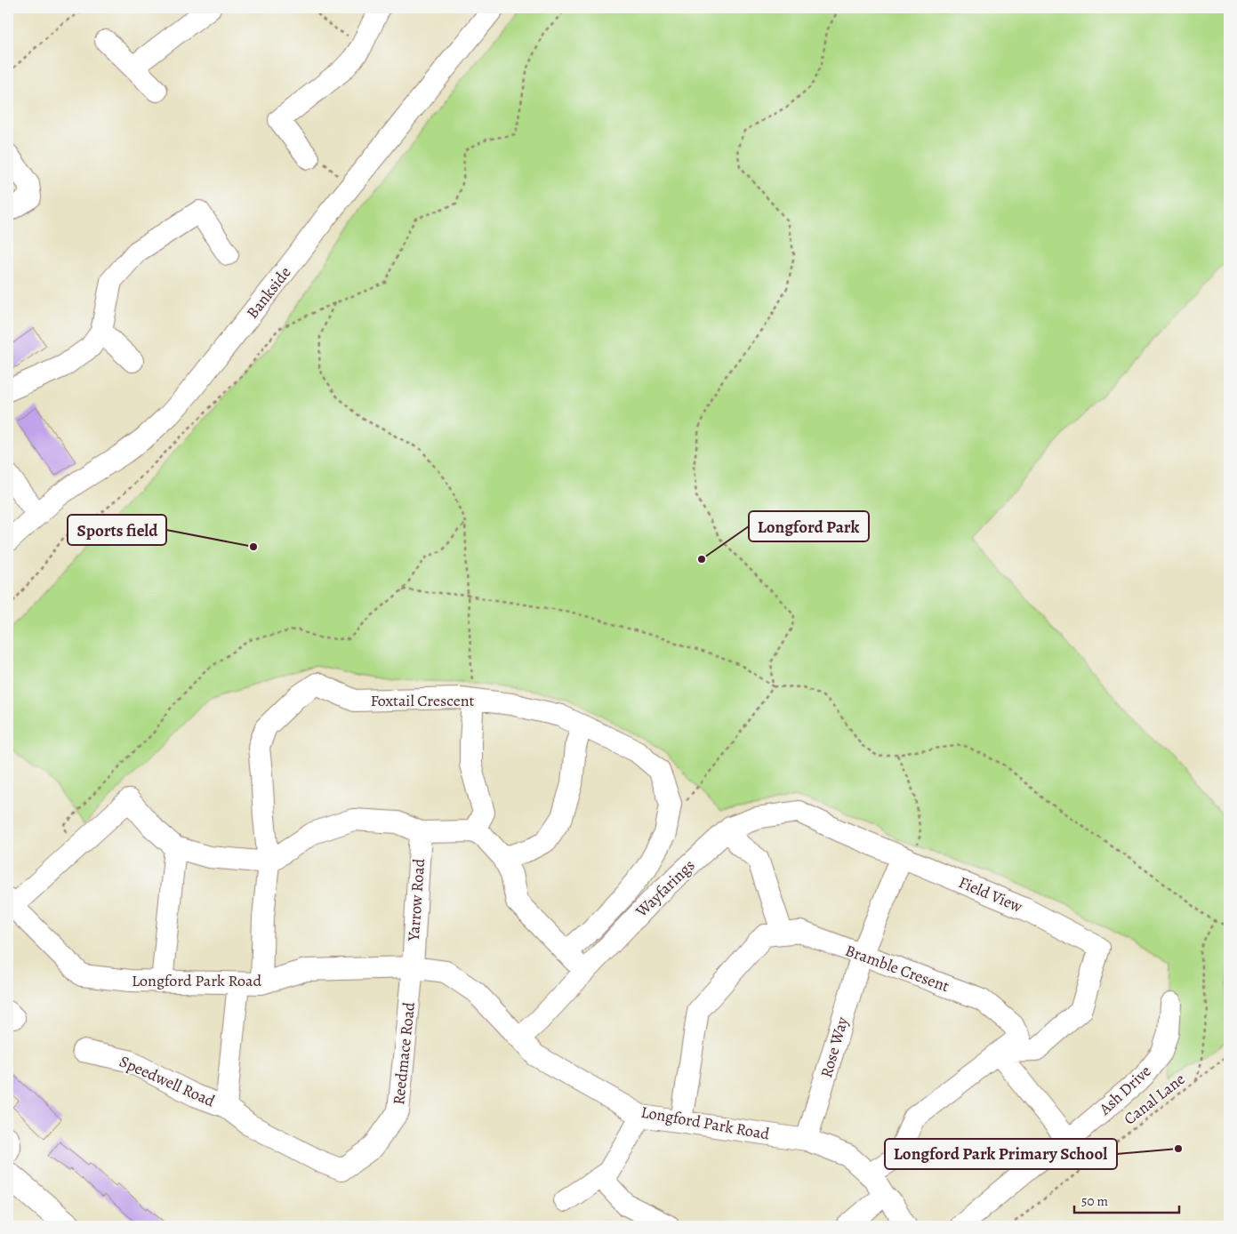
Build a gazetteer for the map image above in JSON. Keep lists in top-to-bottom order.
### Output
{
  "streets": {
    "street": [
      "Bankside",
      "Foxtail Crescent",
      "Wayfarings",
      "Field View",
      "Yarrow Road",
      "Bramble Cresent",
      "Longford Park Road",
      "Rose Way",
      "Reedmace Road",
      "Speedwell Road",
      "Ash Drive"
    ],
    "path": ["Canal Lane"]
  },
  "crossings": [
    ["Wayfarings", "Field View"],
    ["Wayfarings", "Longford Park Road"],
    ["Field View", "Bramble Cresent"],
    ["Field View", "Rose Way"],
    ["Yarrow Road", "Longford Park Road"],
    ["Yarrow Road", "Reedmace Road"],
    ["Bramble Cresent", "Longford Park Road"],
    ["Bramble Cresent", "Rose Way"],
    ["Longford Park Road", "Rose Way"],
    ["Longford Park Road", "Reedmace Road"],
    ["Reedmace Road", "Speedwell Road"]
  ],
  "places": ["Sports field", "Longford Park", "Longford Park Primary School"],
  "scale_bar": "50 m"
}
